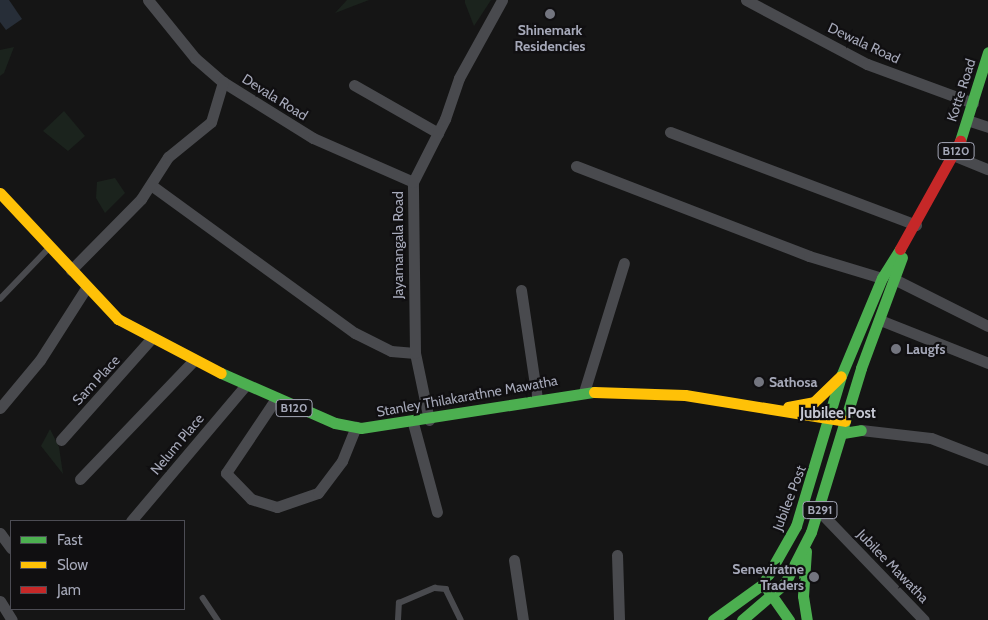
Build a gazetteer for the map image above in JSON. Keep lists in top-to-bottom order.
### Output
{
  "streets": {
    "main road": [
      "Kotte Road",
      "B120",
      "Stanley Thilakarathne Mawatha",
      "Jubilee Post",
      "B291"
    ],
    "street": [
      "Dewala Road",
      "Devala Road",
      "Jayamangala Road",
      "Sam Place",
      "Nelum Place",
      "Jubilee Mawatha"
    ]
  },
  "crossings": [
    ["Dewala Road", "Kotte Road"],
    ["Kotte Road", "B120"],
    ["Kotte Road", "Stanley Thilakarathne Mawatha"],
    ["Kotte Road", "Jubilee Post"],
    ["Kotte Road", "B291"],
    ["Devala Road", "Jayamangala Road"],
    ["B120", "Stanley Thilakarathne Mawatha"],
    ["B120", "Jubilee Post"],
    ["B120", "B291"],
    ["Jayamangala Road", "Stanley Thilakarathne Mawatha"],
    ["Sam Place", "Stanley Thilakarathne Mawatha"],
    ["Stanley Thilakarathne Mawatha", "Nelum Place"],
    ["Stanley Thilakarathne Mawatha", "Jubilee Post"],
    ["B291", "Jubilee Mawatha"]
  ],
  "districts": ["Jubilee Post"],
  "places": [
    "Shinemark Residencies",
    "Laugfs",
    "Sathosa",
    "Seneviratne Traders"
  ],
  "legend": ["Fast", "Slow", "Jam"]
}
